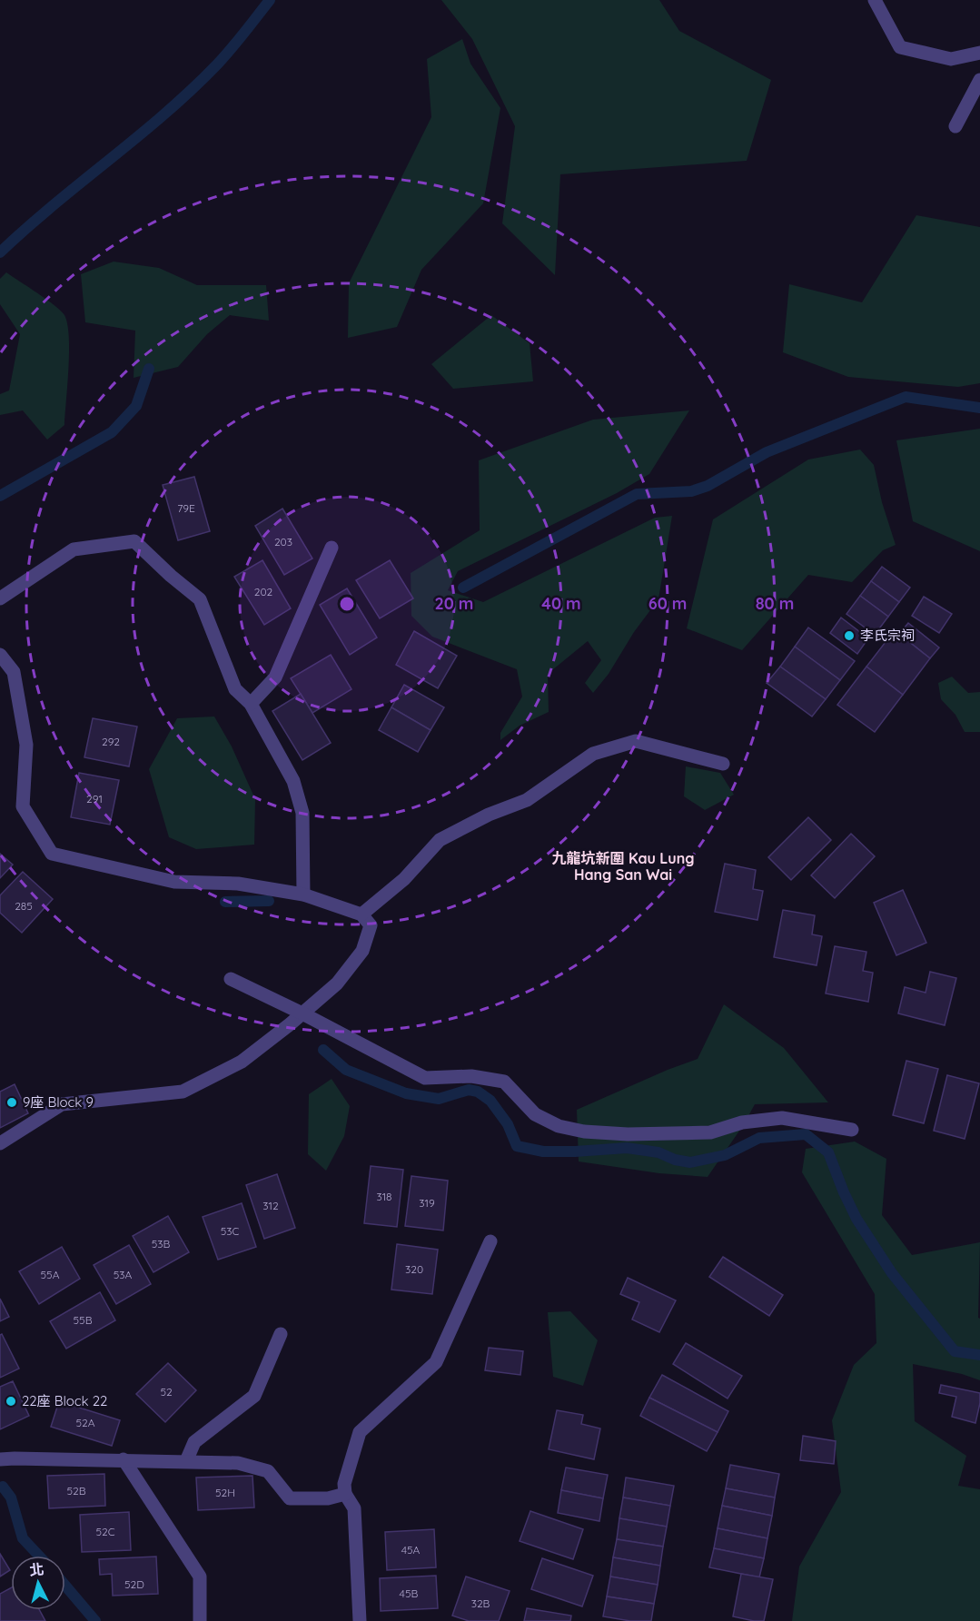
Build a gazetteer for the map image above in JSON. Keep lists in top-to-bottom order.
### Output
{
  "districts": ["九龍坑新圍 Kau Lung Hang San Wai"],
  "places": ["李氏宗祠", "9座 Block 9", "22座 Block 22"],
  "house_numbers": [
    "79E",
    "203",
    "202",
    "292",
    "291",
    "285",
    "318",
    "319",
    "312",
    "53C",
    "53B",
    "320",
    "55A",
    "53A",
    "55B",
    "52",
    "52A",
    "52B",
    "52H",
    "52C",
    "45A",
    "52D",
    "45B",
    "32B"
  ],
  "north": "top",
  "rings": [
    "20 m",
    "40 m",
    "60 m",
    "80 m"
  ]
}
